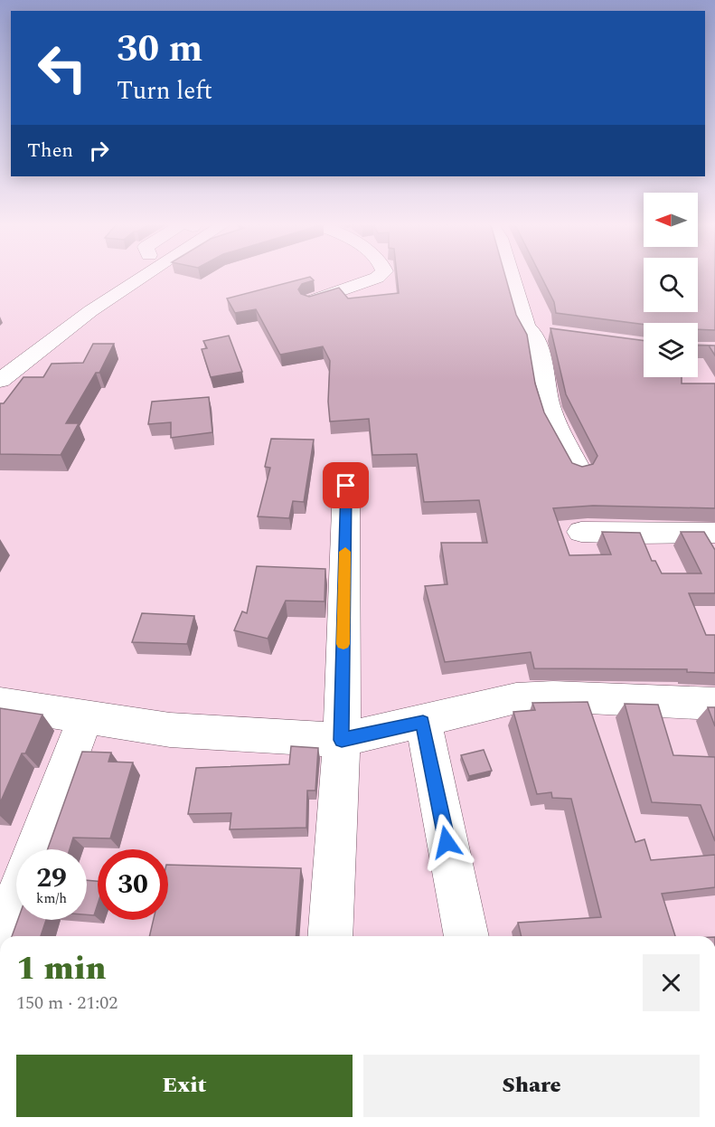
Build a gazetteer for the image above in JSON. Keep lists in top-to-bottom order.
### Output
{
  "north": "left",
  "page": {
    "turn": ["30 m", "Turn left"],
    "then": "Then",
    "speed": "29 km/h",
    "limit": "30",
    "heading": ["1 min", "150 m · 21:02"],
    "buttons": ["Exit", "Share"]
  }
}
